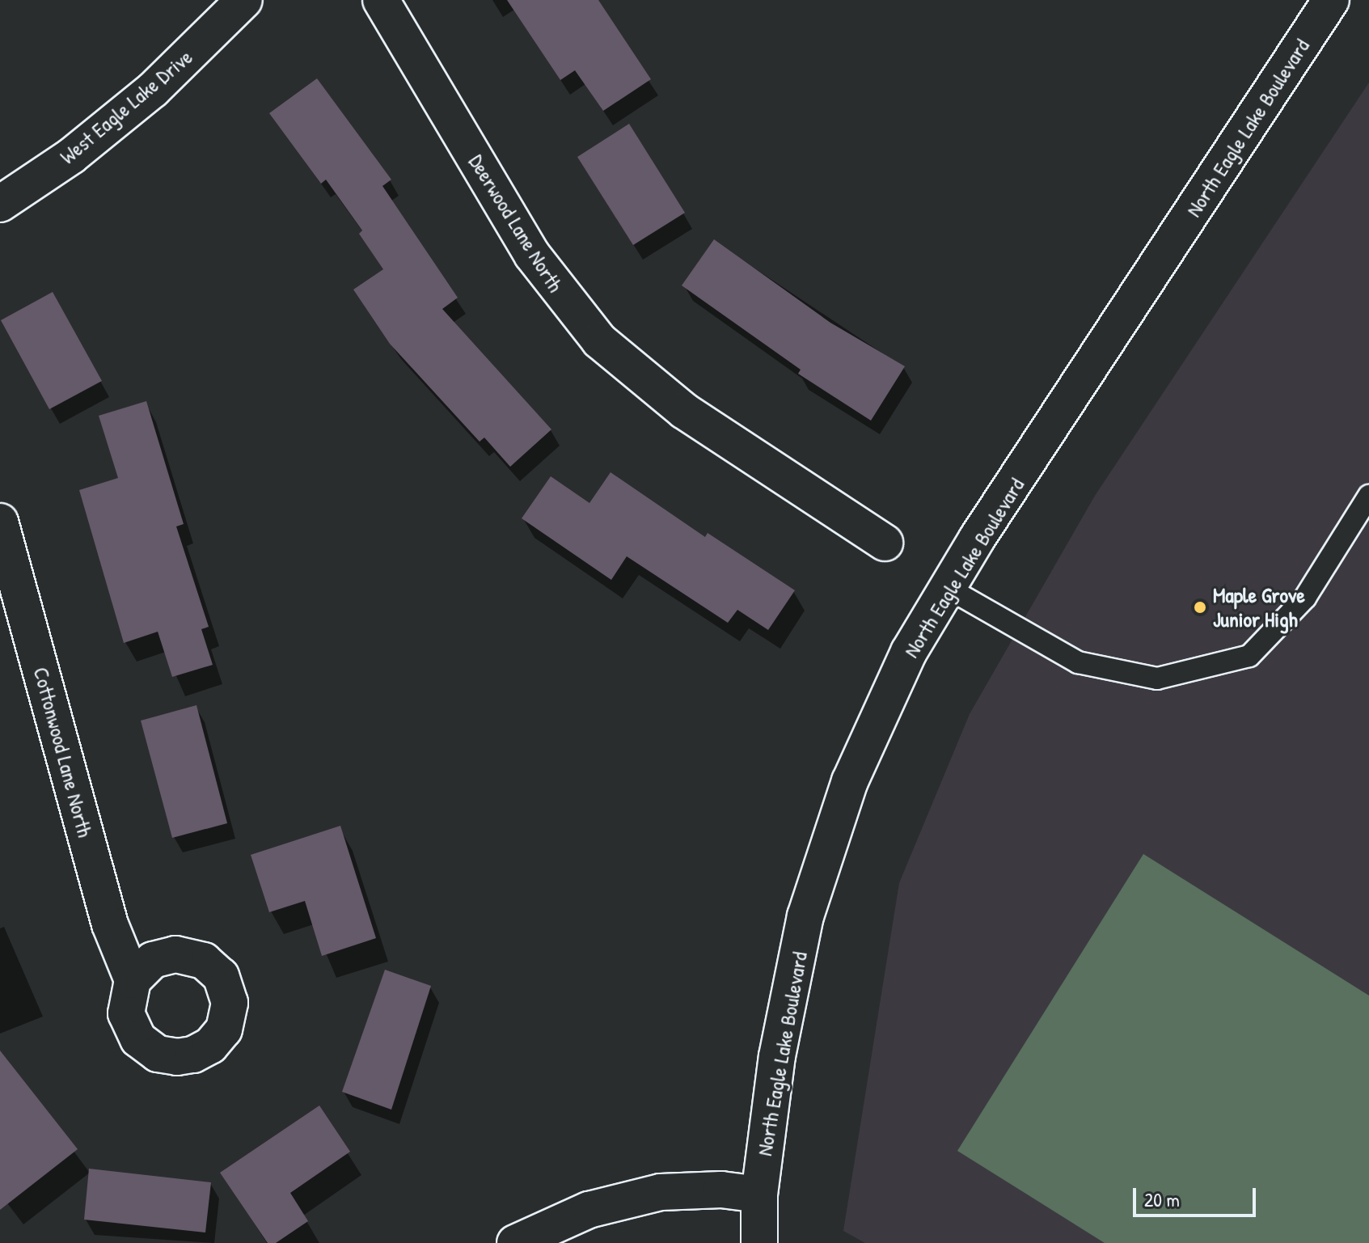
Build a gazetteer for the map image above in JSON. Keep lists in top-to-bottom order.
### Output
{
  "streets": {
    "street": [
      "West Eagle Lake Drive",
      "North Eagle Lake Boulevard",
      "Deerwood Lane North",
      "Cottonwood Lane North"
    ]
  },
  "places": ["Maple Grove Junior High"],
  "scale_bar": "20 m"
}
